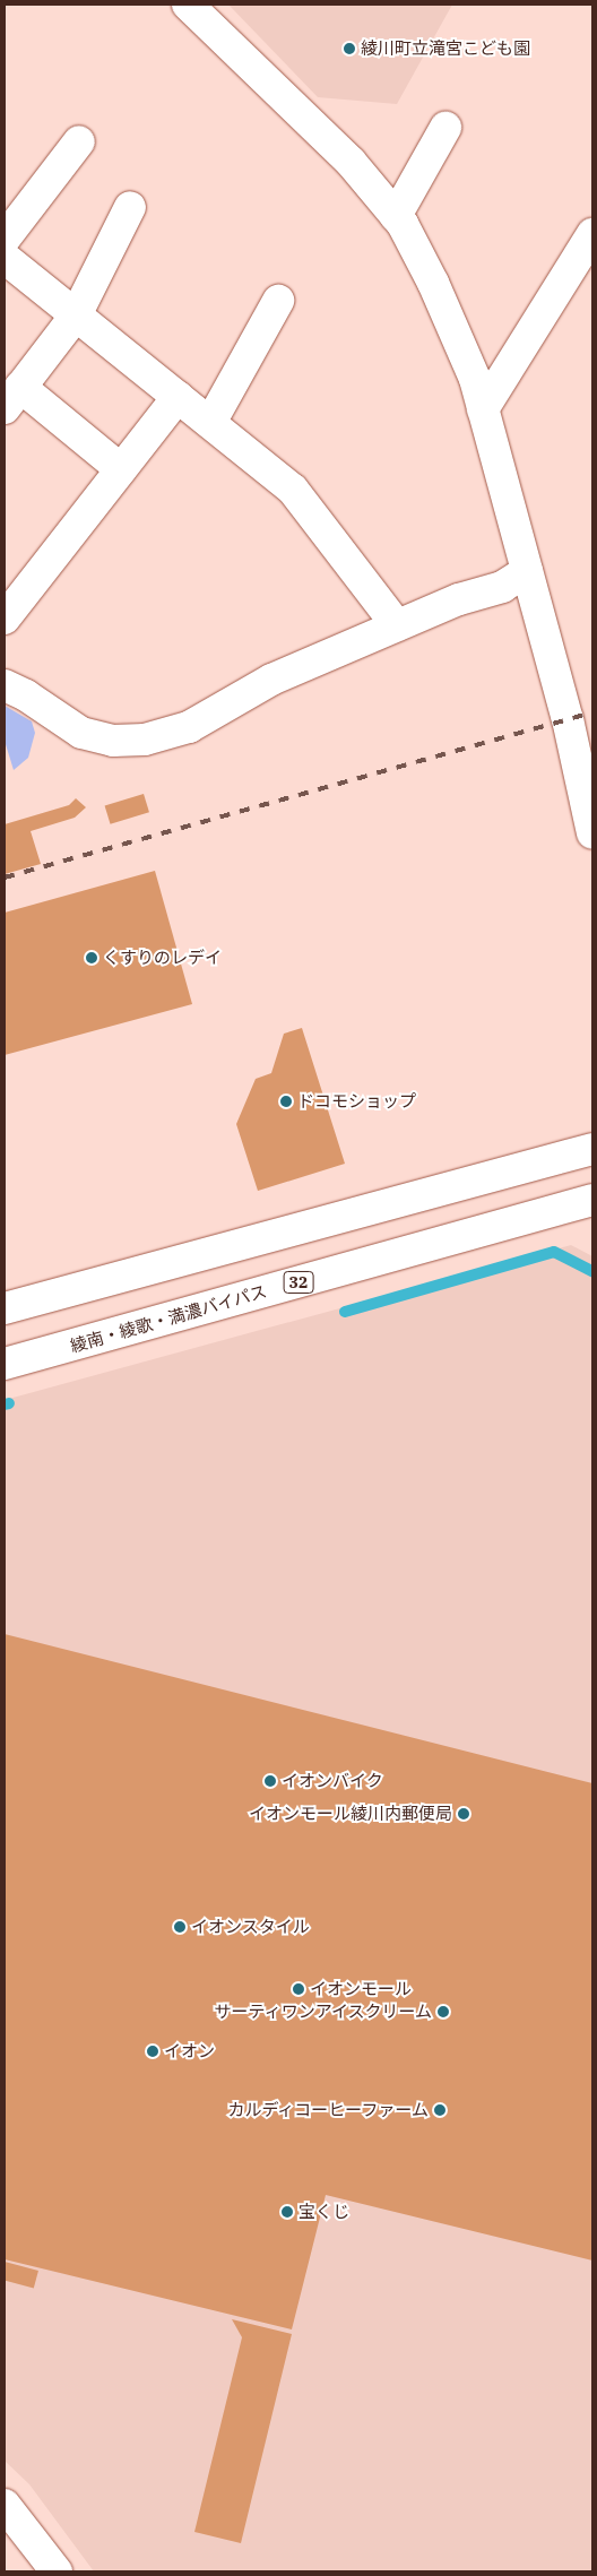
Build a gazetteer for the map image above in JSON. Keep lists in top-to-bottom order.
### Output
{
  "streets": {
    "main road": ["32", "綾南・綾歌・満濃バイパス"]
  },
  "places": [
    "綾川町立滝宮こども園",
    "くすりのレデイ",
    "ドコモショップ",
    "イオンバイク",
    "イオンモール綾川内郵便局",
    "イオンスタイル",
    "イオンモール",
    "サーティワンアイスクリーム",
    "イオン",
    "カルディコーヒーファーム",
    "宝くじ"
  ]
}
